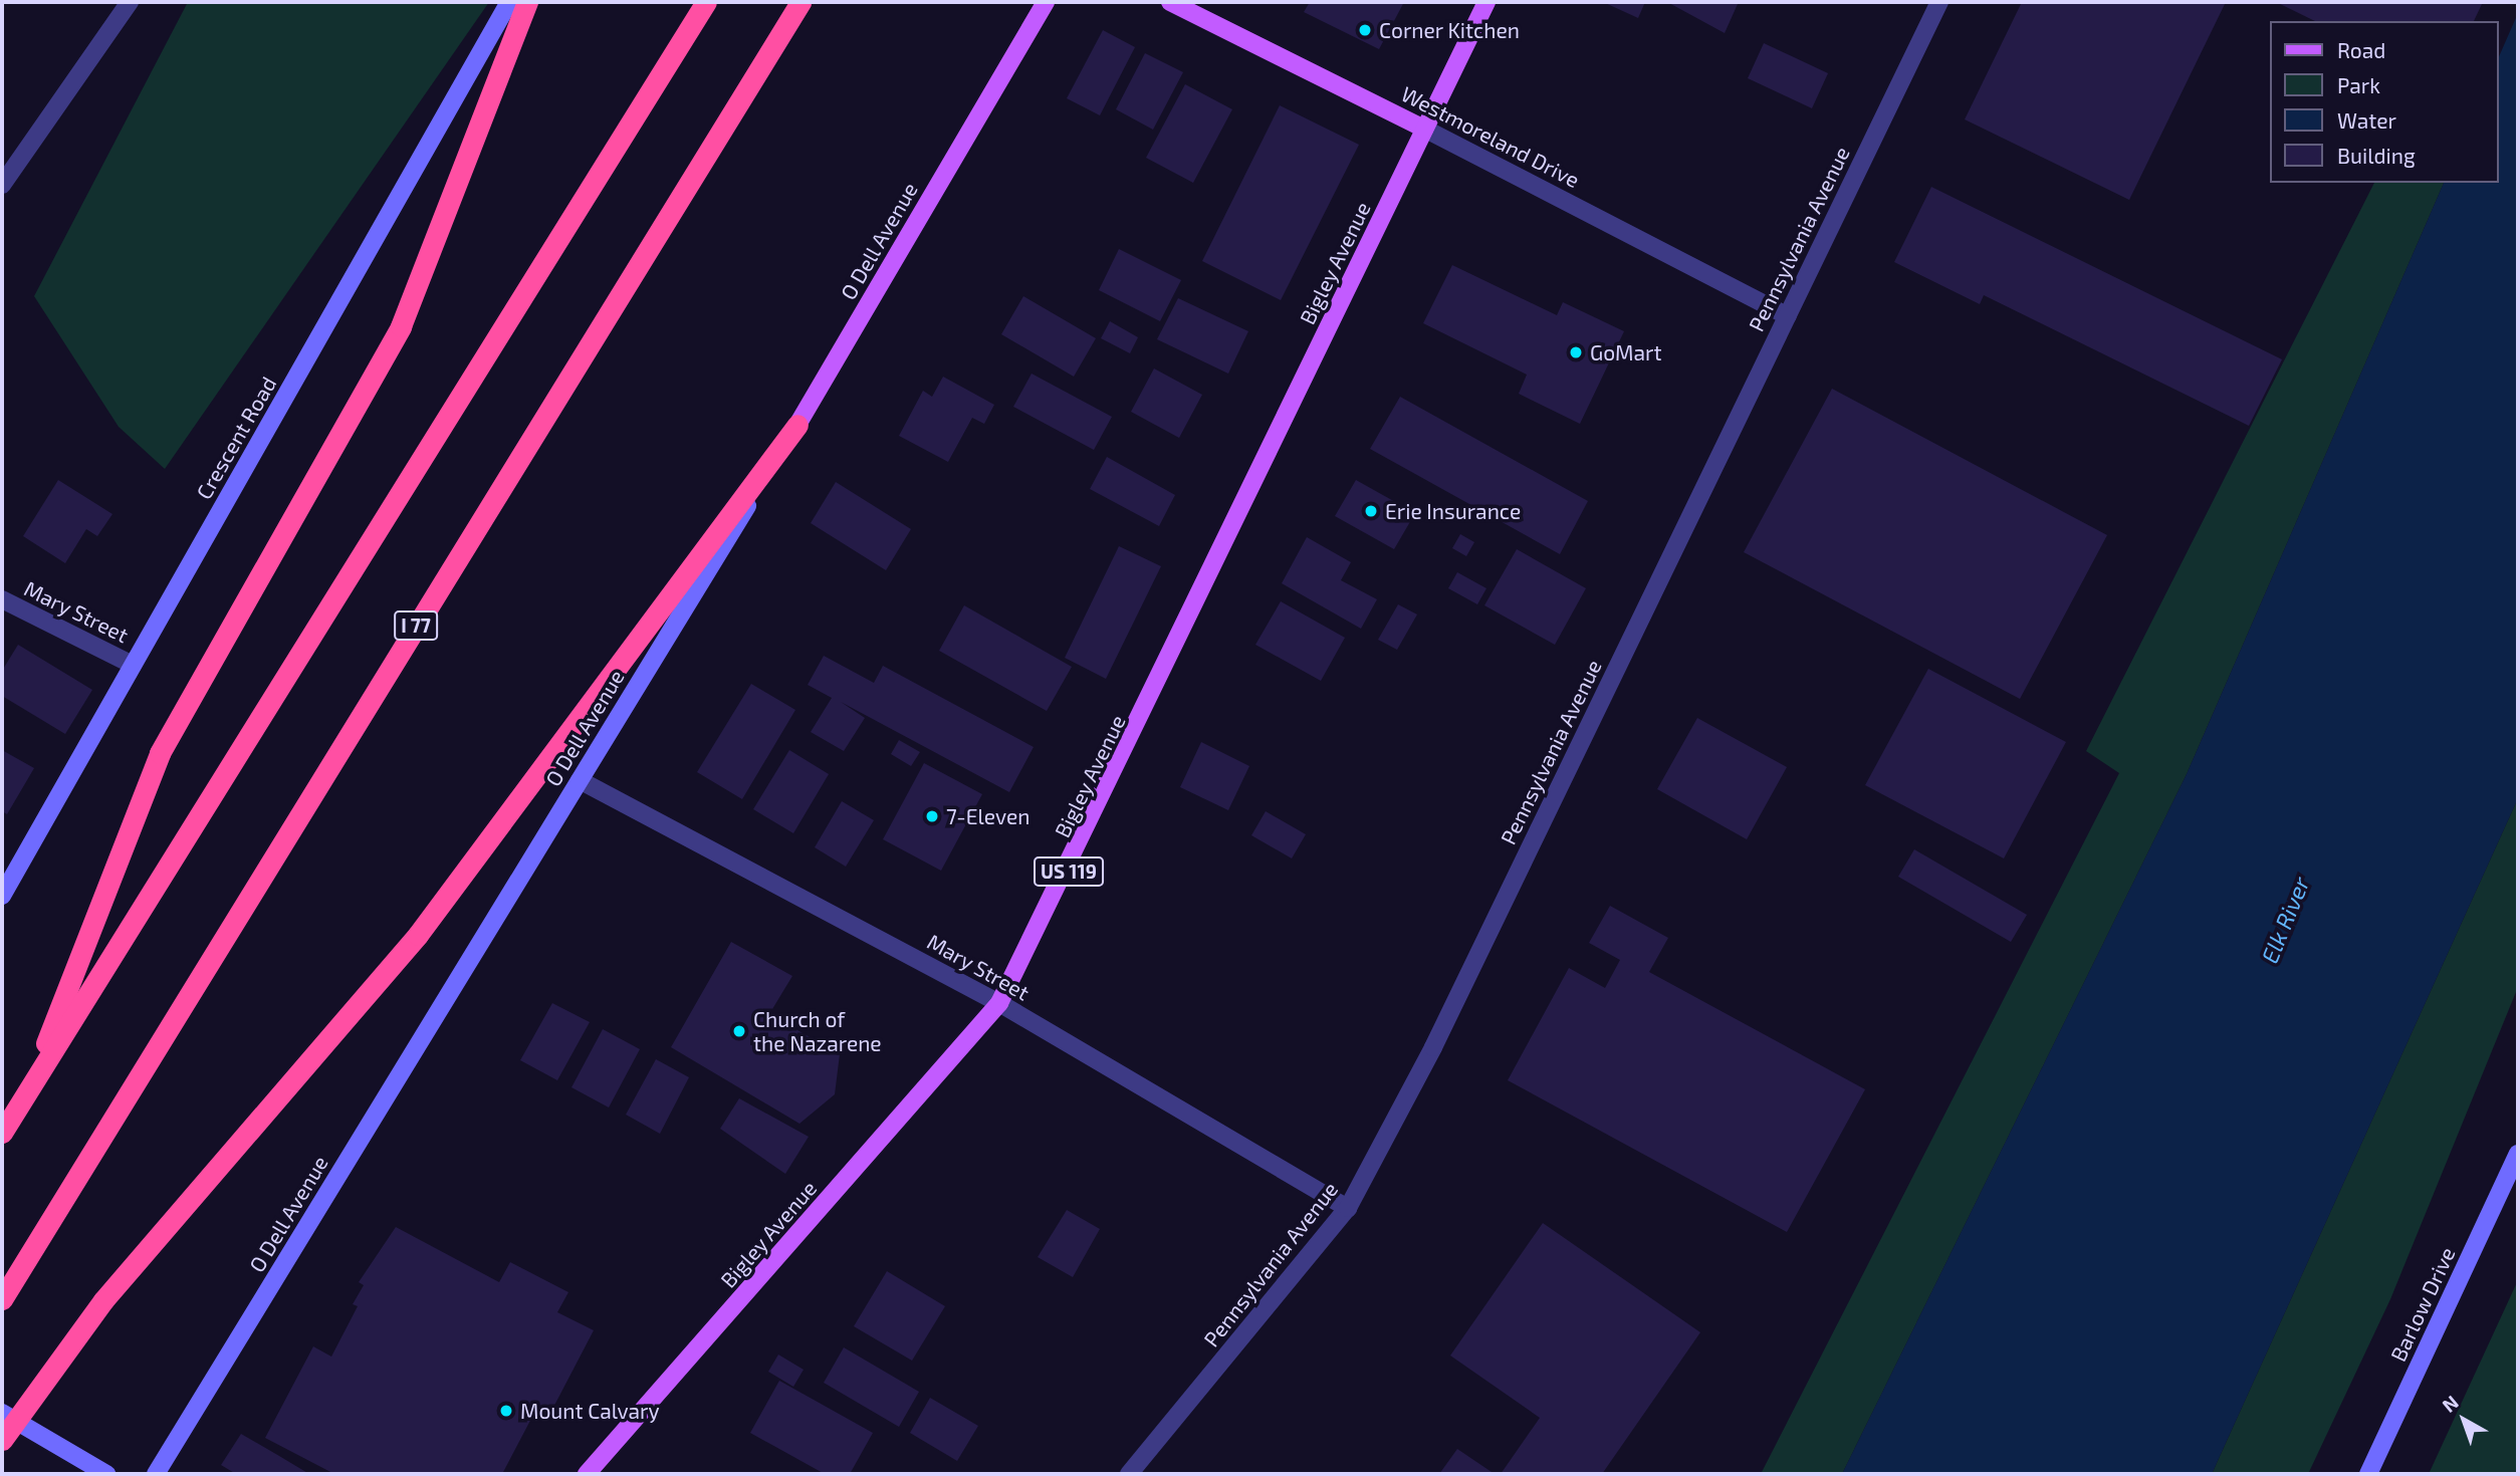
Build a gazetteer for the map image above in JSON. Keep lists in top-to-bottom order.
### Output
{
  "streets": {
    "highway": ["I 77"],
    "main road": [
      "Westmoreland Drive",
      "O Dell Avenue",
      "Bigley Avenue",
      "US 119"
    ],
    "street": [
      "Pennsylvania Avenue",
      "Crescent Road",
      "Mary Street",
      "Barlow Drive"
    ]
  },
  "crossings": [
    ["Westmoreland Drive", "Pennsylvania Avenue"],
    ["Westmoreland Drive", "Bigley Avenue"],
    ["Pennsylvania Avenue", "Mary Street"],
    ["O Dell Avenue", "Mary Street"],
    ["Bigley Avenue", "Mary Street"],
    ["Crescent Road", "Mary Street"]
  ],
  "water": ["Elk River"],
  "places": [
    "Corner Kitchen",
    "GoMart",
    "Erie Insurance",
    "7-Eleven",
    "Church of the Nazarene",
    "Mount Calvary"
  ],
  "legend": [
    "Road",
    "Park",
    "Water",
    "Building"
  ],
  "north": "top left"
}
